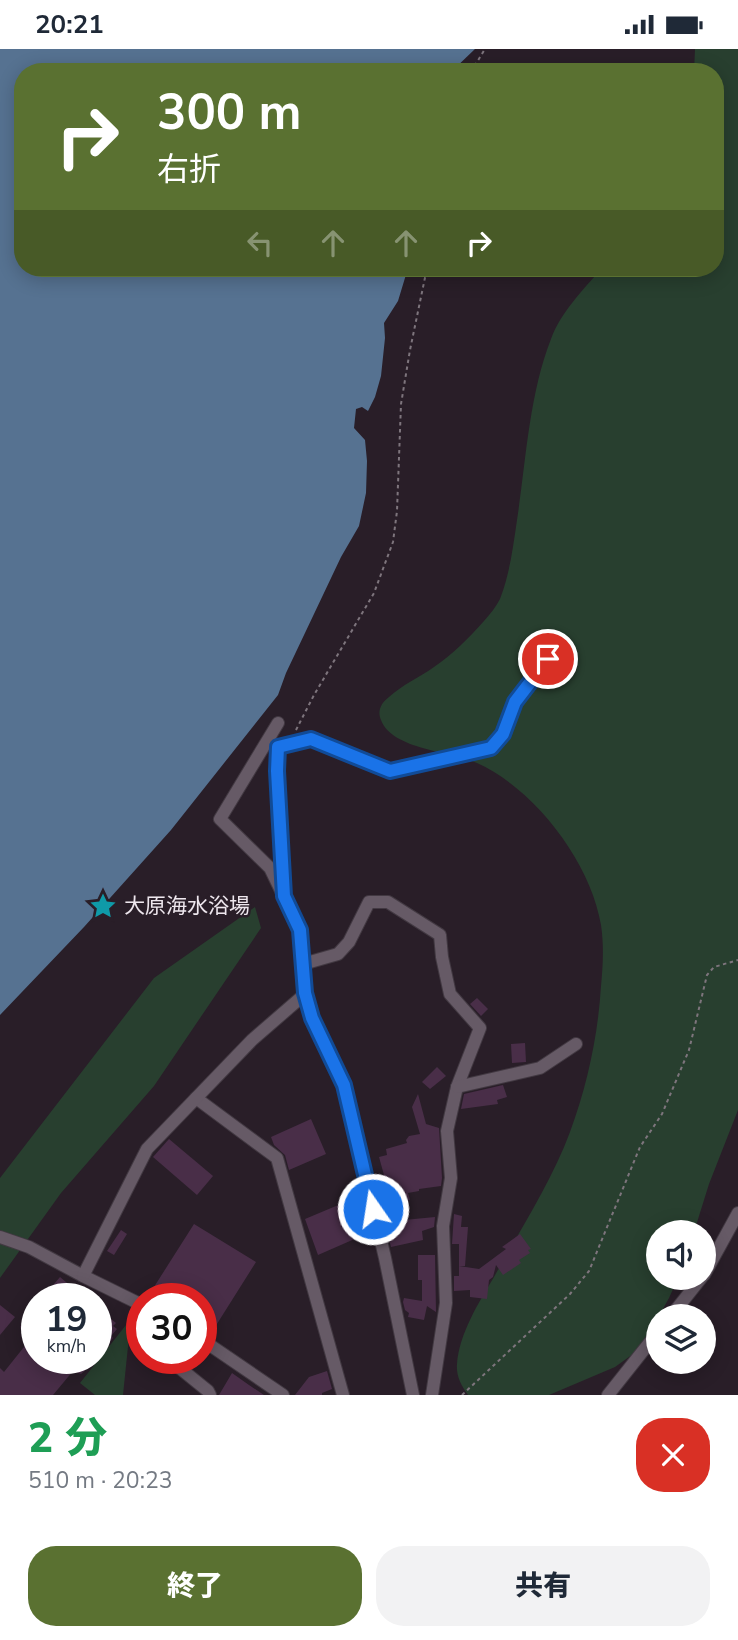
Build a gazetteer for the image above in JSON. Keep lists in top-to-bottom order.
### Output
{
  "places": {
    "place": ["大原海水浴場"]
  },
  "page": {
    "status": "20:21",
    "turn": ["300 m", "右折"],
    "speed": "19 km/h",
    "limit": "30",
    "heading": ["2 分", "510 m · 20:23"],
    "buttons": ["終了", "共有"]
  }
}
